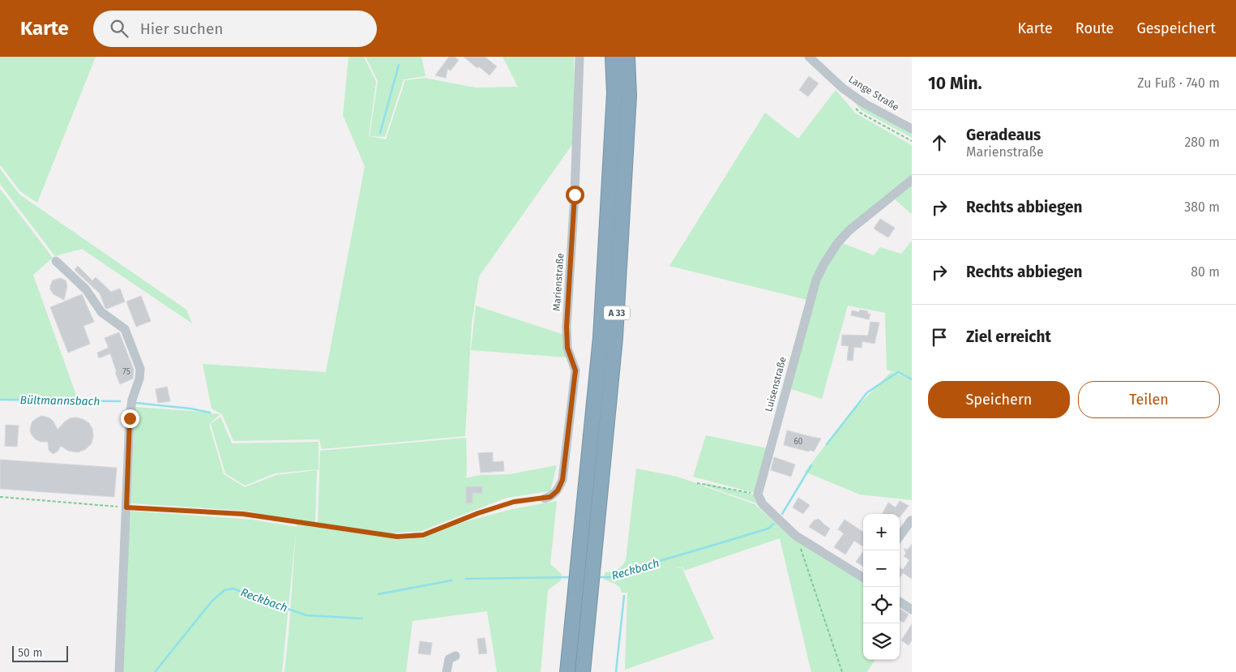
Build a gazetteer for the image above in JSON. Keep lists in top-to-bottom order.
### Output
{
  "streets": {
    "highway": ["A 33"],
    "street": ["Lange Straße", "Marienstraße", "Luisenstraße"]
  },
  "water": ["Bültmannsbach", "Reckbach"],
  "house_numbers": ["75", "60"],
  "scale_bar": "50 m",
  "page": {
    "header": "Karte",
    "search": "Hier suchen",
    "nav": ["Karte", "Route", "Gespeichert"],
    "heading": ["10 Min.", "Zu Fuß · 740 m"],
    "list": [
      ["Geradeaus", "Marienstraße", "280 m"],
      ["Rechts abbiegen", "380 m"],
      ["Rechts abbiegen", "80 m"],
      "Ziel erreicht"
    ],
    "buttons": ["Speichern", "Teilen"],
    "map_buttons": ["+", "−"],
    "scale": "50 m"
  }
}
